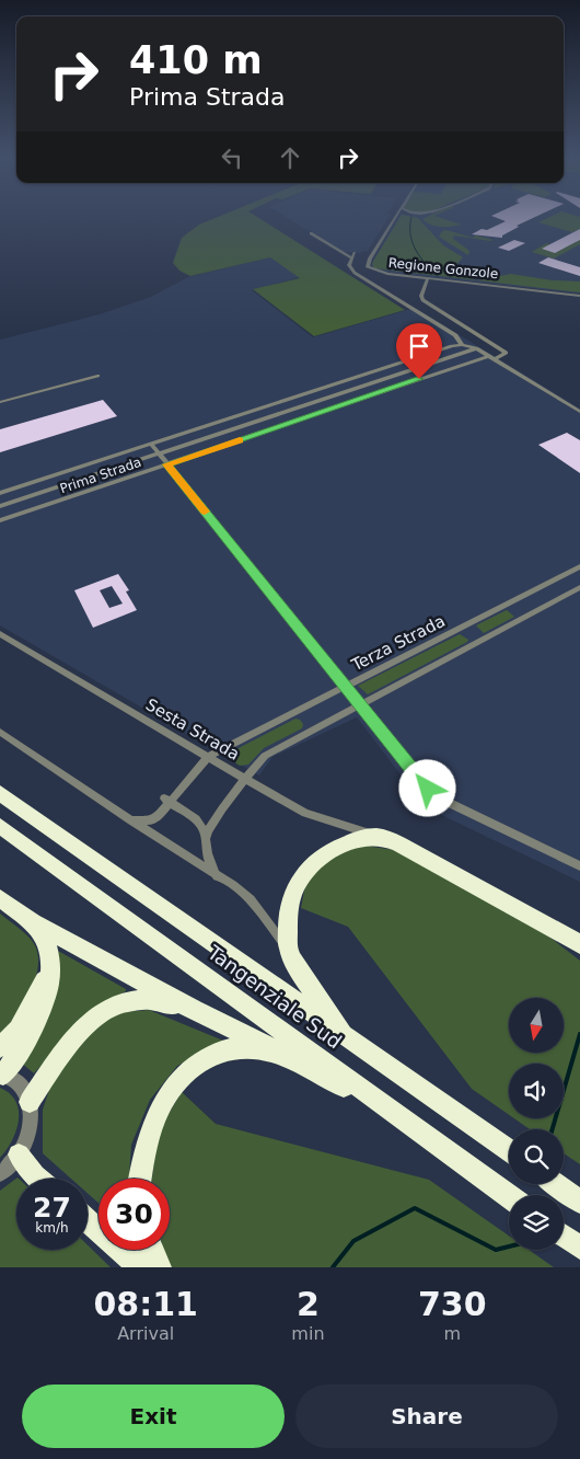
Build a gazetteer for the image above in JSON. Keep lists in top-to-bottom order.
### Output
{
  "streets": {
    "highway": ["Tangenziale Sud"],
    "street": [
      "Regione Gonzole",
      "Prima Strada",
      "Terza Strada",
      "Sesta Strada"
    ]
  },
  "crossings": [
    ["Terza Strada", "Sesta Strada"]
  ],
  "north": "bottom",
  "page": {
    "turn": ["410 m", "Prima Strada"],
    "speed": "27 km/h",
    "limit": "30",
    "eta": [
      "08:11",
      "Arrival",
      "2",
      "min",
      "730",
      "m"
    ],
    "buttons": ["Exit", "Share"]
  }
}
